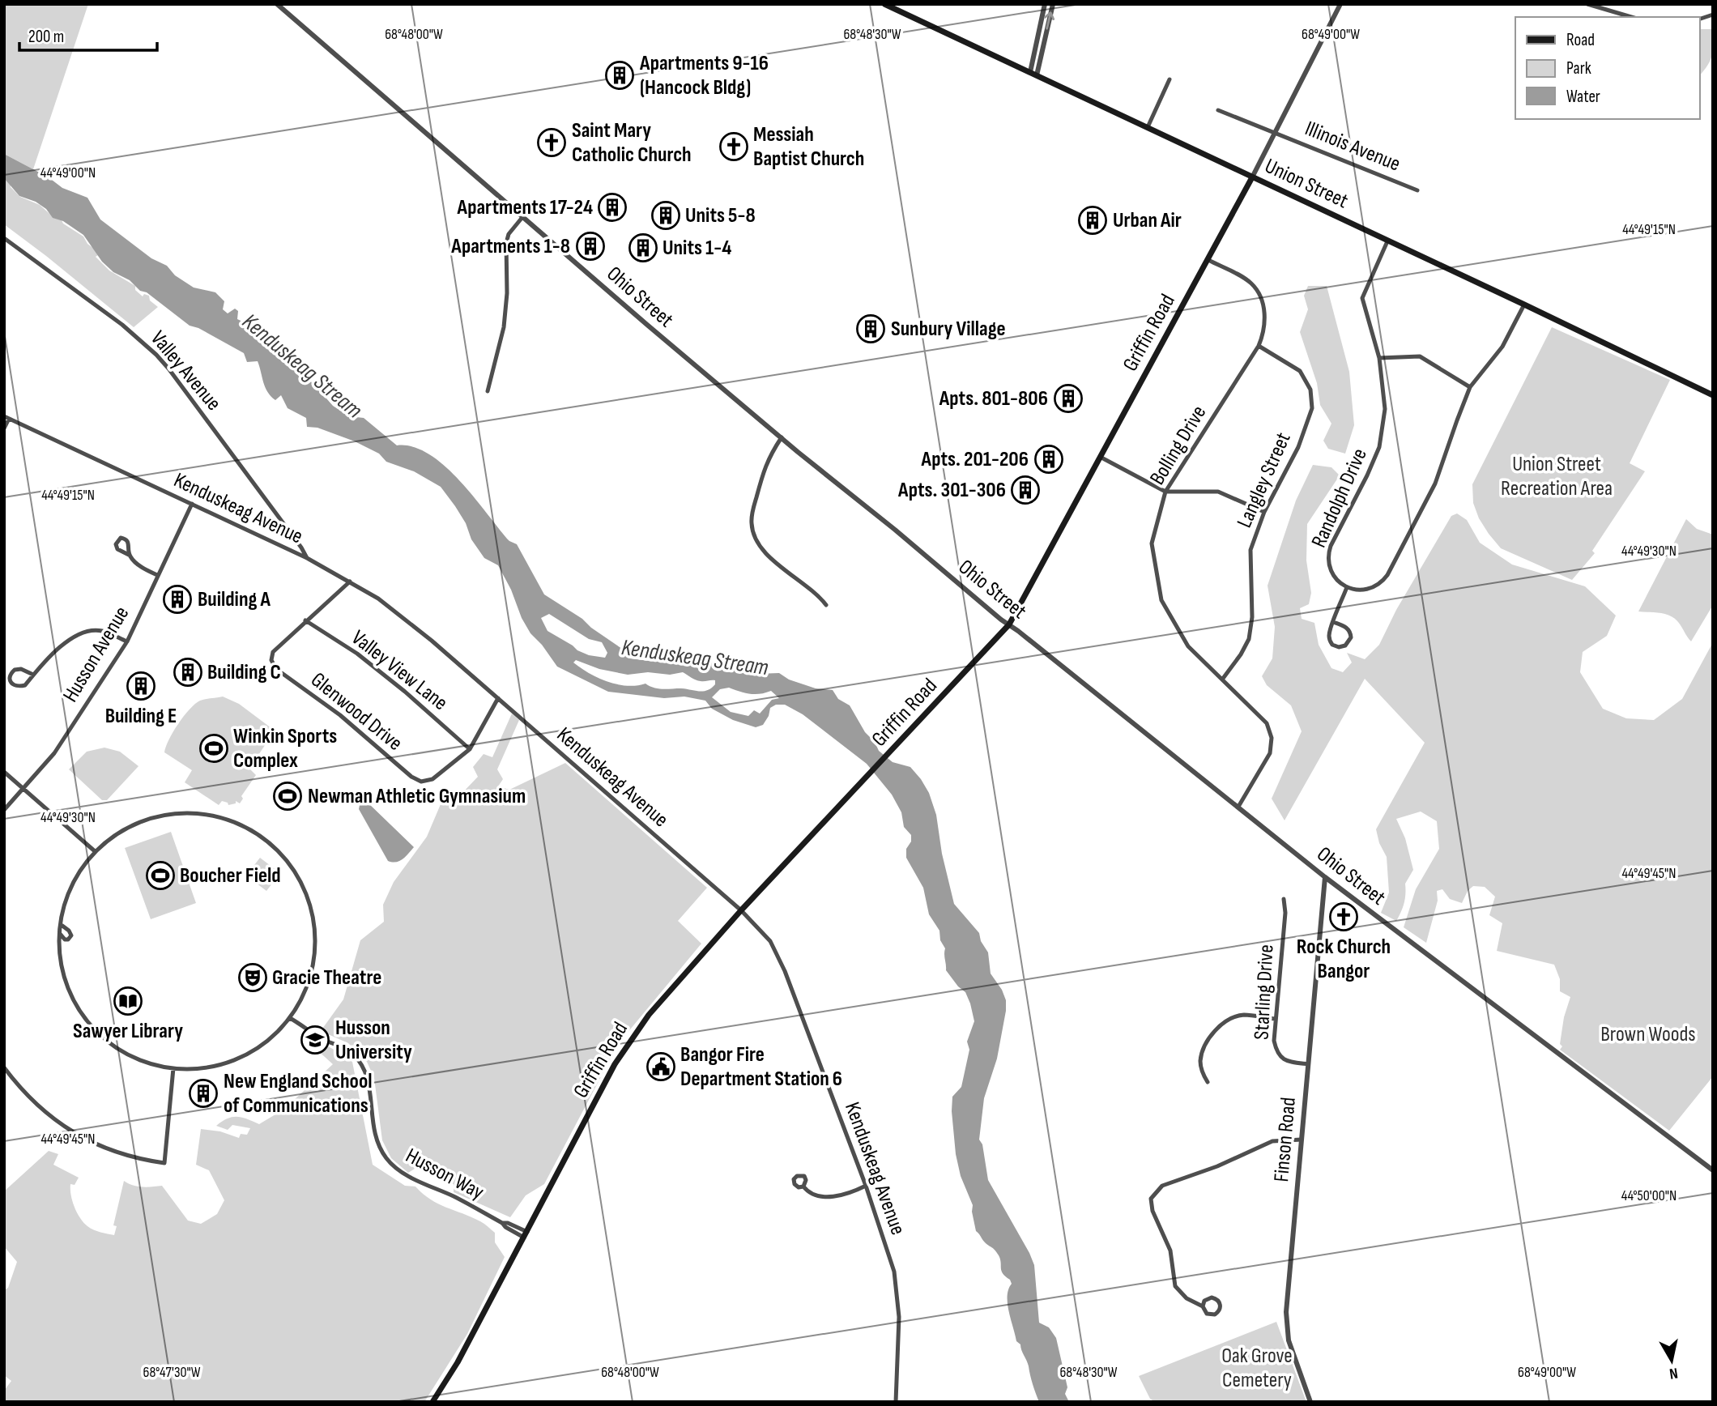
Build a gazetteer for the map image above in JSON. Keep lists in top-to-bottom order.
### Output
{
  "streets": {
    "main road": ["Union Street", "Griffin Road"],
    "street": [
      "Illinois Avenue",
      "Ohio Street",
      "Valley Avenue",
      "Bolling Drive",
      "Langley Street",
      "Randolph Drive",
      "Kenduskeag Avenue",
      "Husson Avenue",
      "Valley View Lane",
      "Glenwood Drive",
      "Starling Drive",
      "Finson Road",
      "Husson Way"
    ]
  },
  "crossings": [
    ["Illinois Avenue", "Griffin Road"],
    ["Union Street", "Griffin Road"],
    ["Union Street", "Randolph Drive"],
    ["Ohio Street", "Griffin Road"],
    ["Ohio Street", "Bolling Drive"],
    ["Ohio Street", "Finson Road"],
    ["Griffin Road", "Bolling Drive"],
    ["Griffin Road", "Kenduskeag Avenue"],
    ["Griffin Road", "Husson Way"],
    ["Valley Avenue", "Kenduskeag Avenue"],
    ["Bolling Drive", "Langley Street"],
    ["Kenduskeag Avenue", "Husson Avenue"],
    ["Kenduskeag Avenue", "Glenwood Drive"],
    ["Valley View Lane", "Glenwood Drive"],
    ["Starling Drive", "Finson Road"]
  ],
  "water": ["Kenduskeag Stream"],
  "parks": ["Union Street Recreation Area", "Brown Woods", "Oak Grove Cemetery"],
  "places": {
    "building": [
      "Apartments 9-16 (Hancock Bldg)",
      "Apartments 17-24",
      "Units 5-8",
      "Urban Air",
      "Apartments 1-8",
      "Units 1-4",
      "Sunbury Village",
      "Apts. 801-806",
      "Apts. 201-206",
      "Apts. 301-306",
      "Building A",
      "Building C",
      "Building E",
      "New England School of Communications"
    ],
    "church": ["Saint Mary Catholic Church", "Messiah Baptist Church", "Rock Church Bangor"],
    "sports": ["Winkin Sports Complex", "Newman Athletic Gymnasium", "Boucher Field"],
    "theatre": ["Gracie Theatre"],
    "library": ["Sawyer Library"],
    "school or university": ["Husson University"],
    "public building": ["Bangor Fire Department Station 6"]
  },
  "legend": ["Road", "Park", "Water"],
  "scale_bar": "200 m",
  "north": "bottom",
  "coordinates": [
    "68°48'00\"W",
    "68°48'30\"W",
    "68°49'00\"W",
    "44°49'00\"N",
    "44°49'15\"N",
    "44°49'30\"N",
    "44°49'45\"N",
    "44°50'00\"N",
    "68°47'30\"W"
  ]
}
